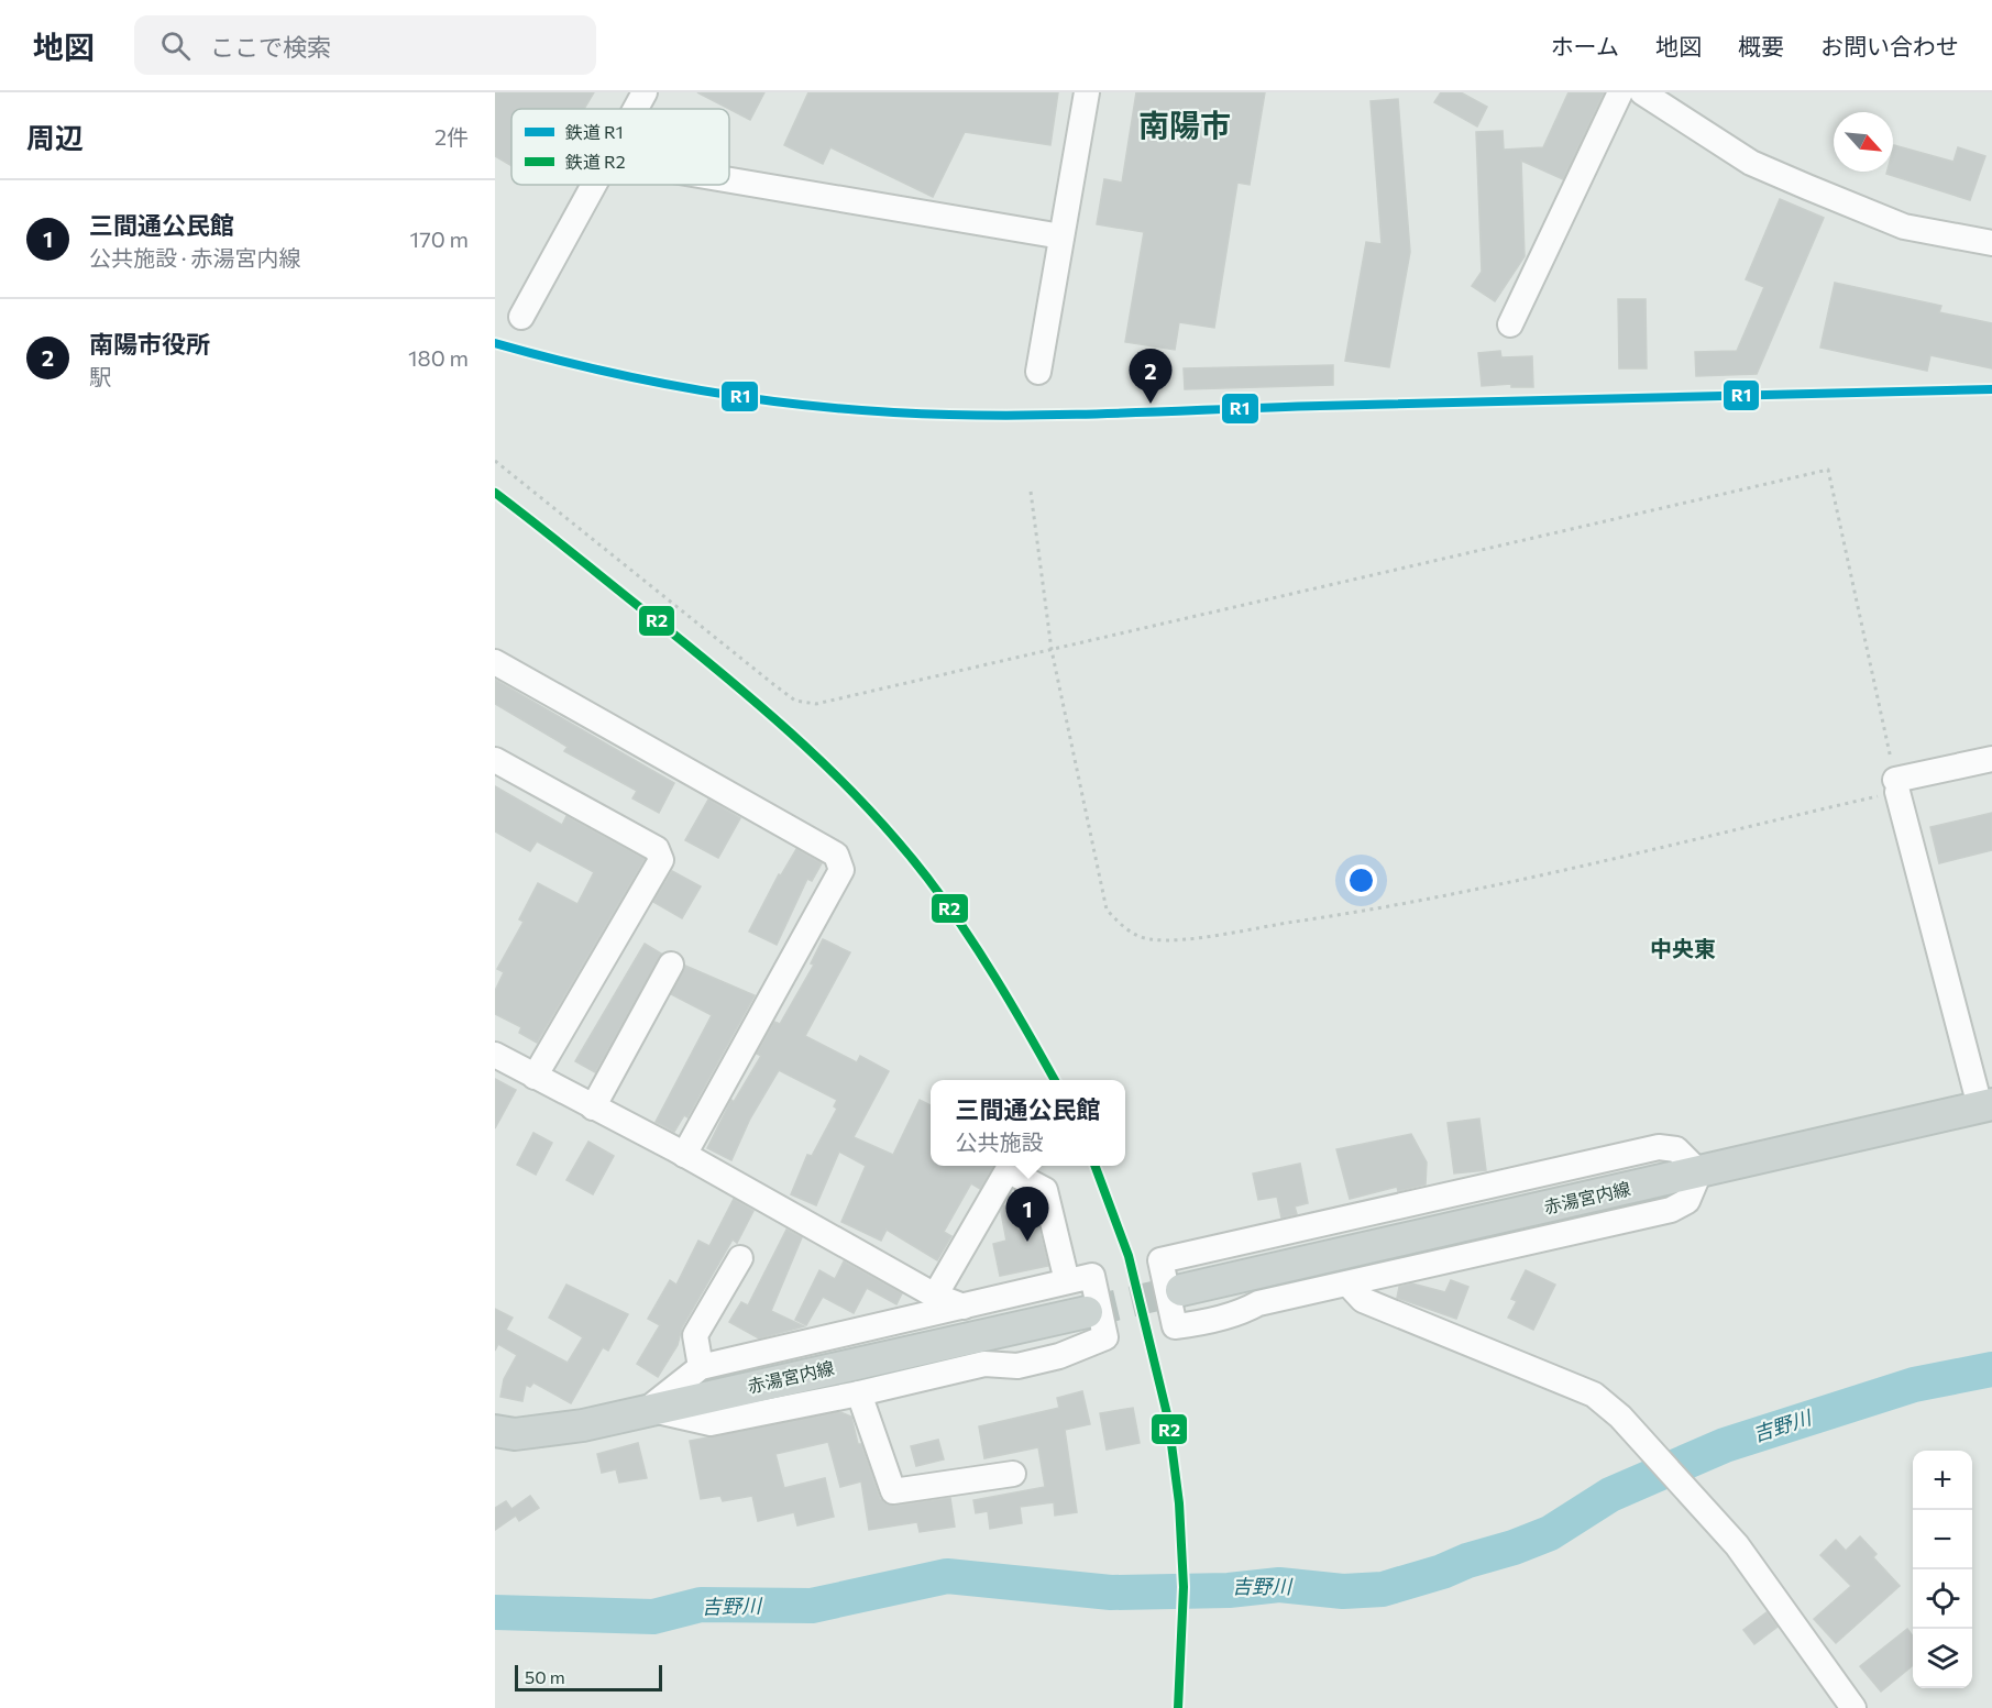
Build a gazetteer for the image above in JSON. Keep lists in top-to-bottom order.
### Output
{
  "streets": {
    "main road": ["赤湯宮内線"]
  },
  "districts": ["南陽市", "中央東"],
  "water": ["吉野川"],
  "lines": ["rail line R1", "rail line R2"],
  "legend": ["鉄道 R1", "鉄道 R2"],
  "scale_bar": "50 m",
  "north": "bottom right",
  "page": {
    "header": "地図",
    "search": "ここで検索",
    "nav": [
      "ホーム",
      "地図",
      "概要",
      "お問い合わせ"
    ],
    "heading": ["周辺", "2件"],
    "list": [
      {
        "mark": "1",
        "name": "三間通公民館",
        "note": "公共施設 · 赤湯宮内線",
        "value": "170 m"
      },
      {
        "mark": "2",
        "name": "南陽市役所",
        "note": "駅",
        "value": "180 m"
      }
    ],
    "pins": ["2", "1"],
    "popup": ["三間通公民館", "公共施設"],
    "map_buttons": ["+", "−"],
    "scale": "50 m"
  }
}
